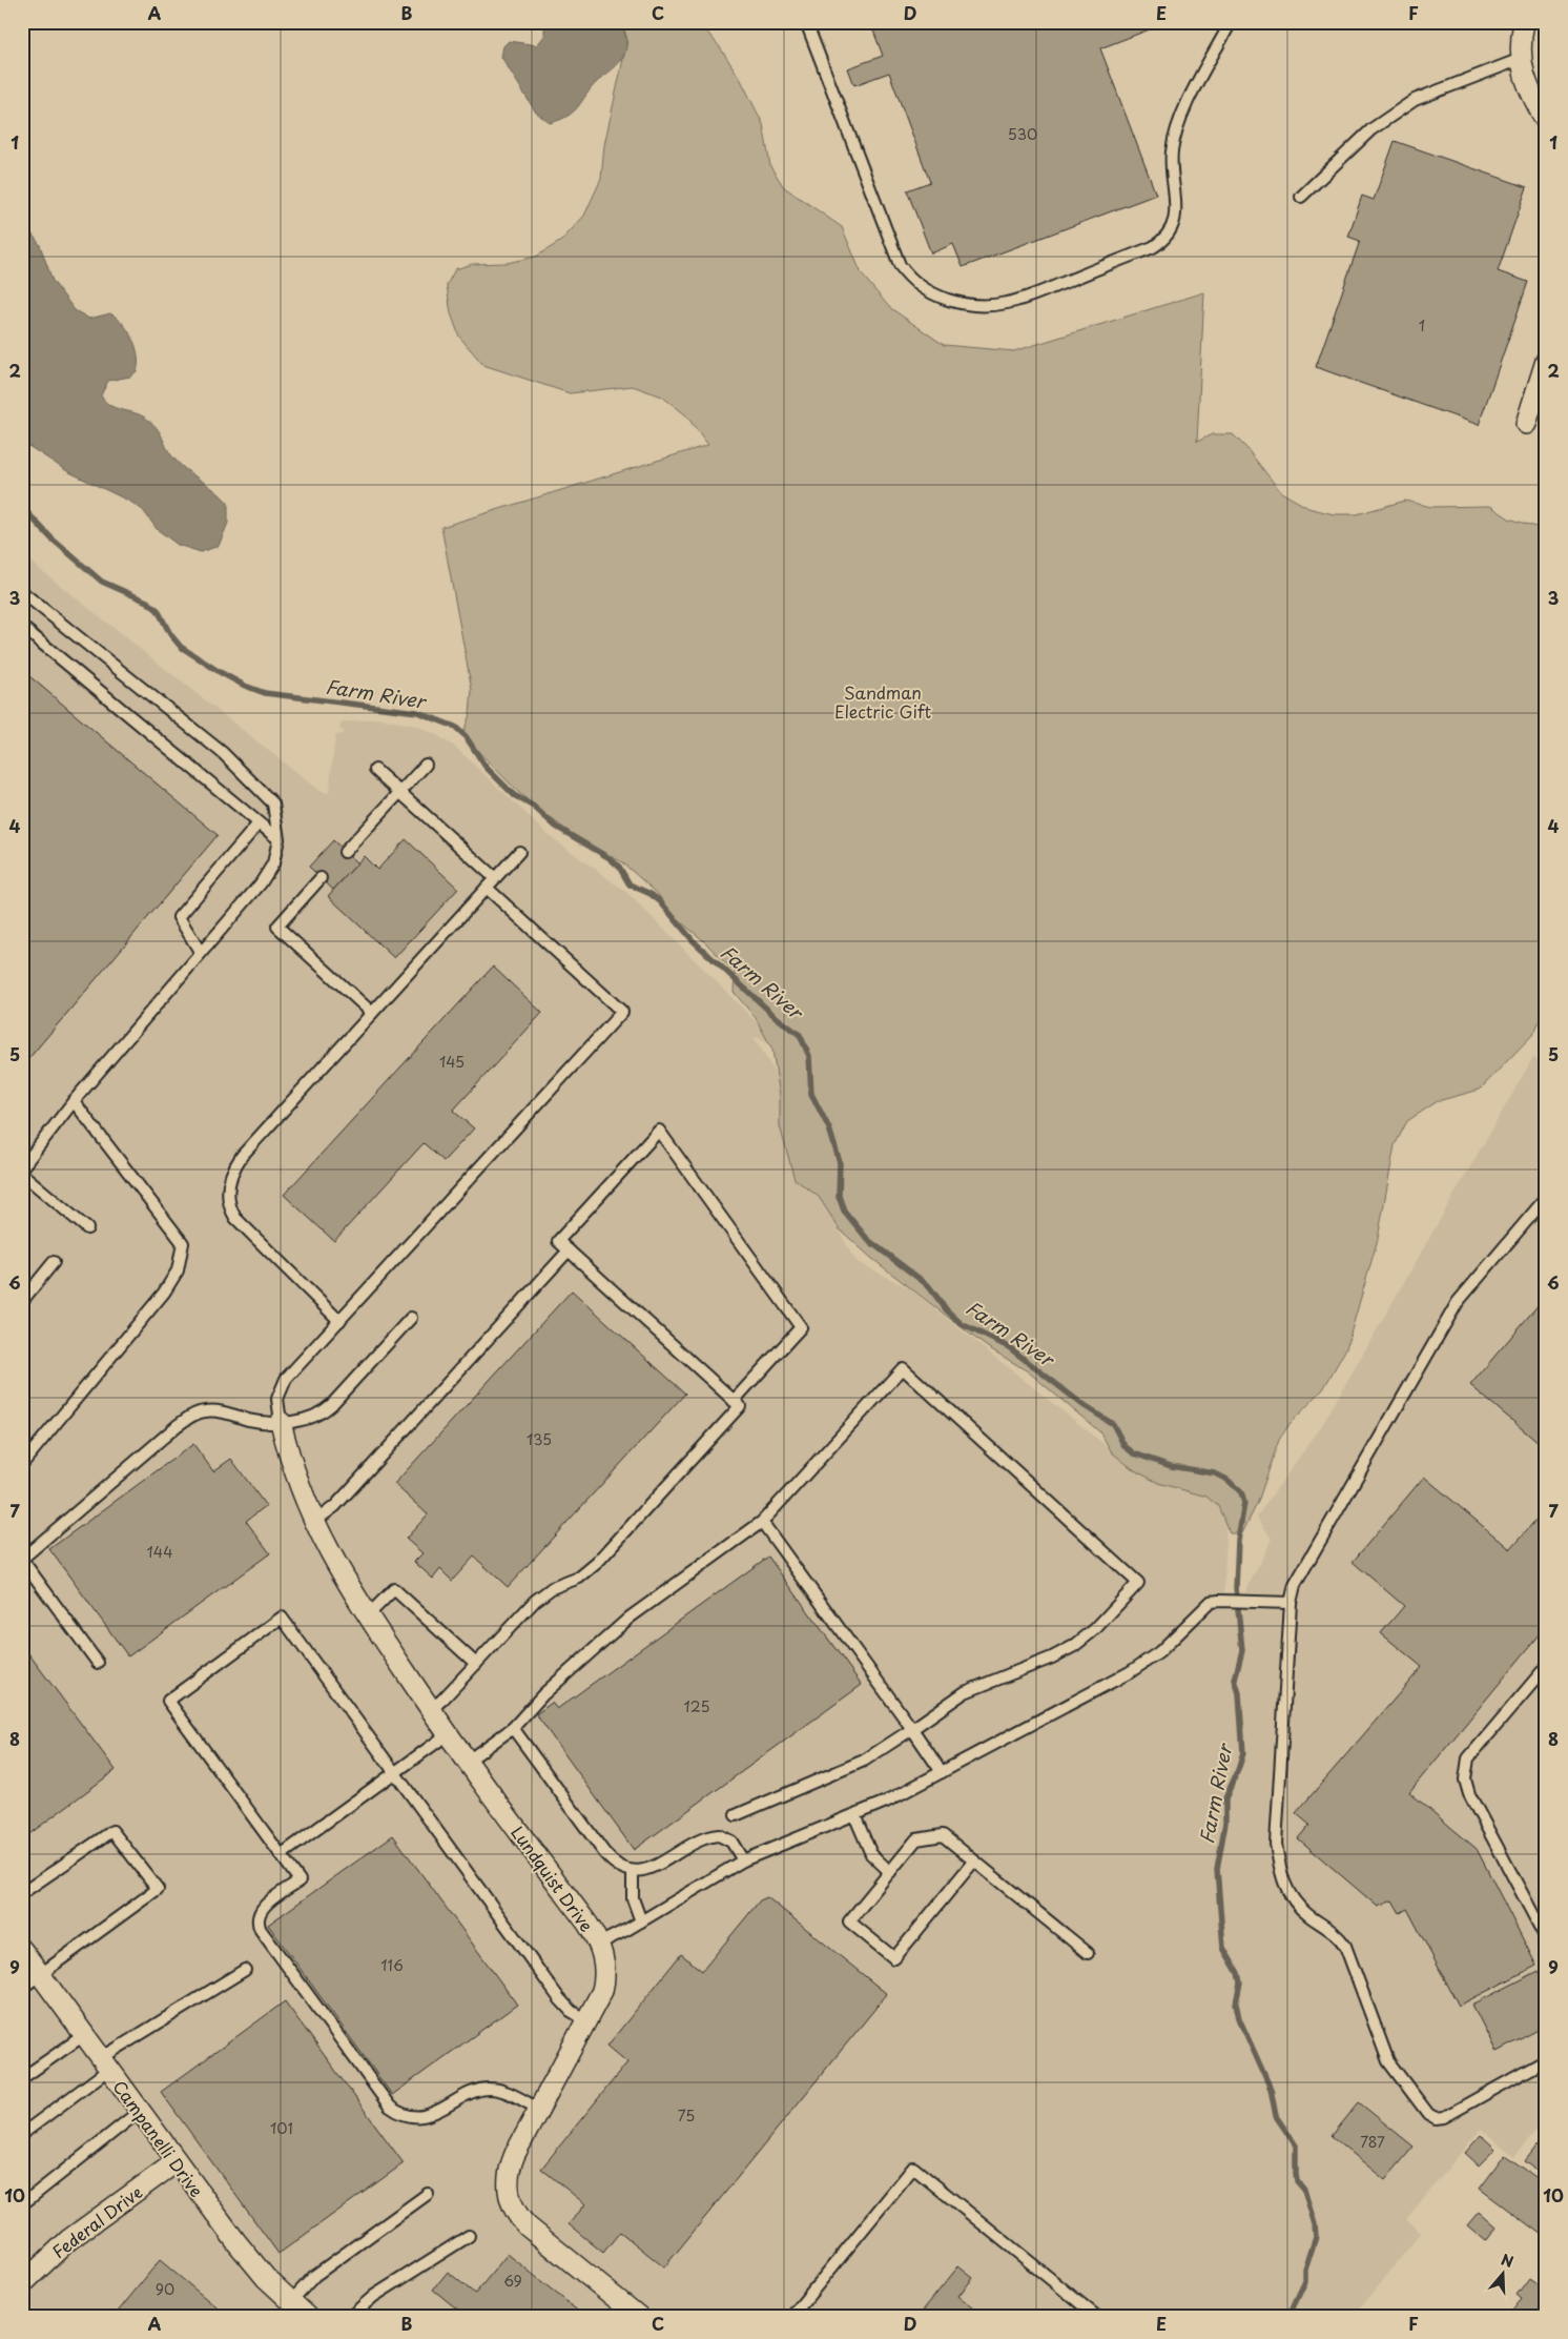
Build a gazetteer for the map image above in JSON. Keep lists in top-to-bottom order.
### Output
{
  "streets": {
    "street": ["Lundquist Drive", "Campanelli Drive", "Federal Drive"]
  },
  "crossings": [
    ["Campanelli Drive", "Federal Drive"]
  ],
  "water": ["Farm River"],
  "parks": ["Sandman Electric Gift"],
  "house_numbers": [
    "530",
    "1",
    "145",
    "135",
    "144",
    "125",
    "116",
    "75",
    "101",
    "787",
    "69",
    "90"
  ],
  "north": "top",
  "grid": {
    "columns": [
      "A",
      "B",
      "C",
      "D",
      "E",
      "F"
    ],
    "rows": [
      "1",
      "2",
      "3",
      "4",
      "5",
      "6",
      "7",
      "8",
      "9",
      "10"
    ]
  }
}
